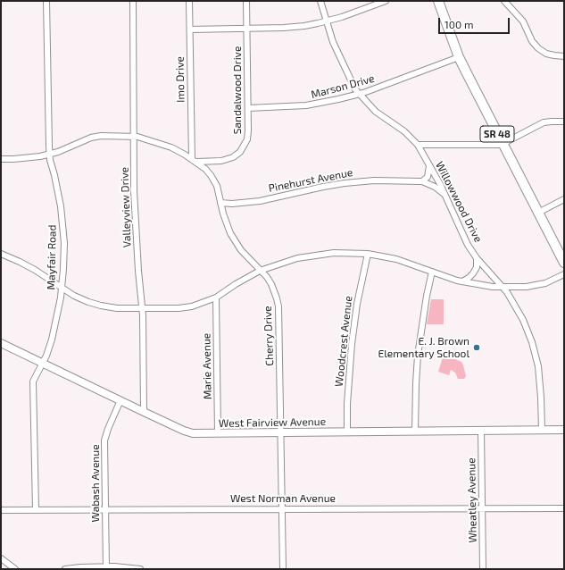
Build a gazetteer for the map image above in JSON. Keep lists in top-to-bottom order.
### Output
{
  "streets": {
    "main road": ["SR 48"],
    "street": [
      "Imo Drive",
      "Marson Drive",
      "Sandalwood Drive",
      "Pinehurst Avenue",
      "Willowwood Drive",
      "Valleyview Drive",
      "Mayfair Road",
      "Cherry Drive",
      "Woodcrest Avenue",
      "Marie Avenue",
      "West Fairview Avenue",
      "Wabash Avenue",
      "West Norman Avenue",
      "Wheatley Avenue"
    ]
  },
  "crossings": [
    ["Imo Drive", "Sandalwood Drive"],
    ["Imo Drive", "Cherry Drive"],
    ["Marson Drive", "Sandalwood Drive"],
    ["Marson Drive", "SR 48"],
    ["Marson Drive", "Willowwood Drive"],
    ["Sandalwood Drive", "Cherry Drive"],
    ["Pinehurst Avenue", "Willowwood Drive"],
    ["Pinehurst Avenue", "Cherry Drive"],
    ["Willowwood Drive", "West Fairview Avenue"],
    ["Valleyview Drive", "Cherry Drive"],
    ["Valleyview Drive", "West Fairview Avenue"],
    ["Mayfair Road", "Cherry Drive"],
    ["Mayfair Road", "West Fairview Avenue"],
    ["Mayfair Road", "West Norman Avenue"],
    ["Cherry Drive", "West Fairview Avenue"],
    ["Cherry Drive", "West Norman Avenue"],
    ["Woodcrest Avenue", "West Fairview Avenue"],
    ["Marie Avenue", "West Fairview Avenue"],
    ["West Fairview Avenue", "Wabash Avenue"],
    ["West Fairview Avenue", "Wheatley Avenue"],
    ["Wabash Avenue", "West Norman Avenue"],
    ["West Norman Avenue", "Wheatley Avenue"]
  ],
  "places": ["E. J. Brown Elementary School"],
  "scale_bar": "100 m"
}
